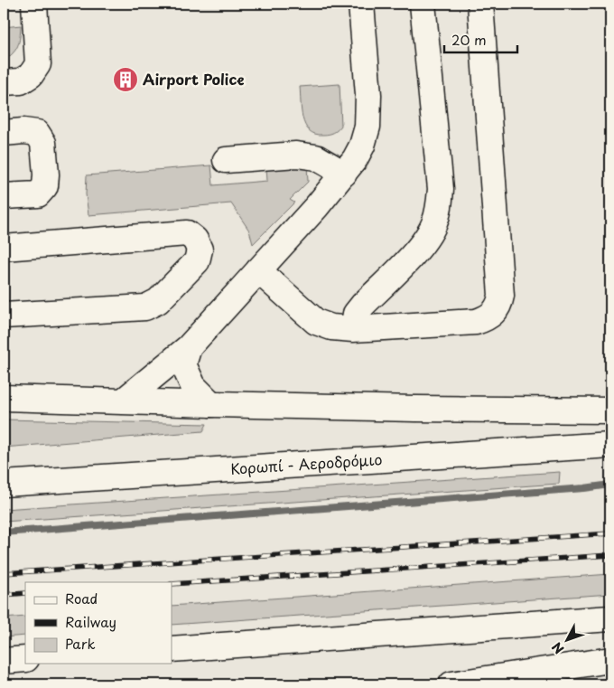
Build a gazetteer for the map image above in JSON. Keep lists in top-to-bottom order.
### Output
{
  "streets": {
    "main road": ["Κορωπί - Αεροδρόμιο"]
  },
  "places": {
    "building": ["Airport Police"]
  },
  "legend": ["Road", "Railway", "Park"],
  "scale_bar": "20 m",
  "north": "bottom left"
}
